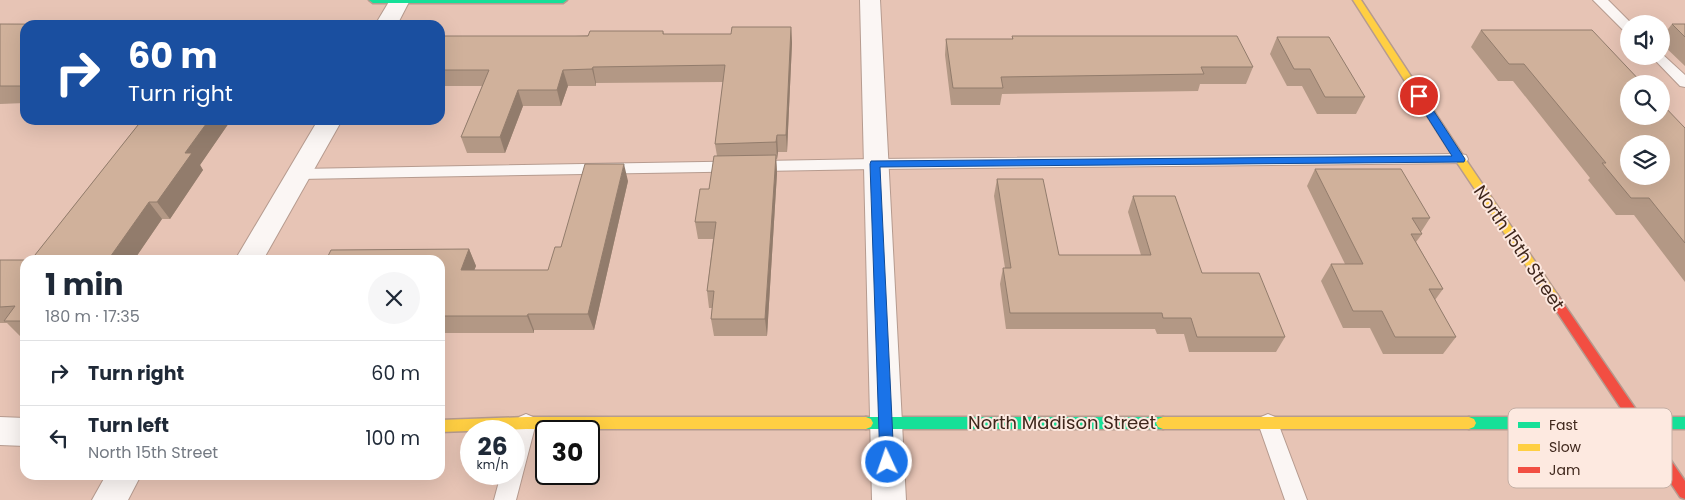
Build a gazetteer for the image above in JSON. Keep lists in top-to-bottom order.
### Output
{
  "streets": {
    "street": ["North 15th Street", "North Madison Street"]
  },
  "legend": ["Fast", "Slow", "Jam"],
  "page": {
    "turn": ["60 m", "Turn right"],
    "heading": ["1 min", "180 m · 17:35"],
    "list": [
      {
        "name": "Turn right",
        "value": "60 m"
      },
      {
        "name": "Turn left",
        "note": "North 15th Street",
        "value": "100 m"
      }
    ],
    "speed": "26 km/h",
    "limit": "30"
  }
}
